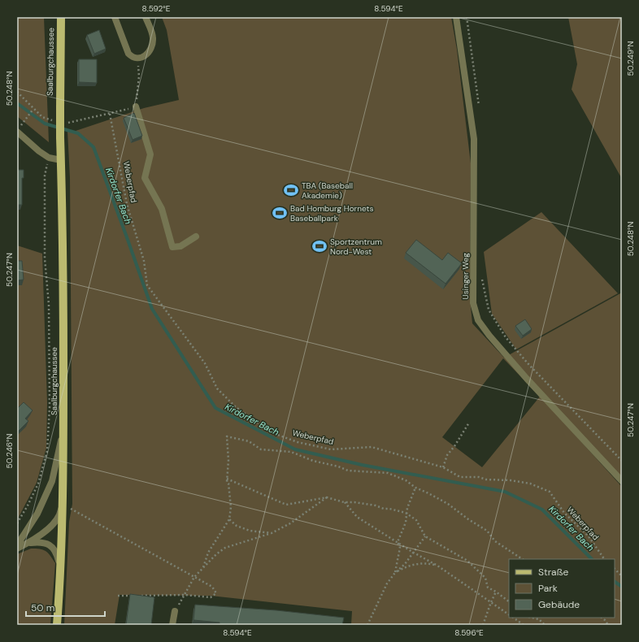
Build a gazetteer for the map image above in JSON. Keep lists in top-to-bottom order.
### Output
{
  "streets": {
    "main road": ["Saalburgchaussee"],
    "street": ["Usinger Weg"],
    "path": ["Weberpfad"]
  },
  "water": ["Kirdorfer Bach"],
  "places": {
    "sports": ["TBA (Baseball Akademie)", "Bad Homburg Hornets Baseballpark", "Sportzentrum Nord-West"]
  },
  "legend": ["Straße", "Park", "Gebäude"],
  "scale_bar": "50 m",
  "coordinates": [
    "8.592°E",
    "8.594°E",
    "50.249°N",
    "50.248°N",
    "50.247°N",
    "50.246°N",
    "8.596°E"
  ]
}
